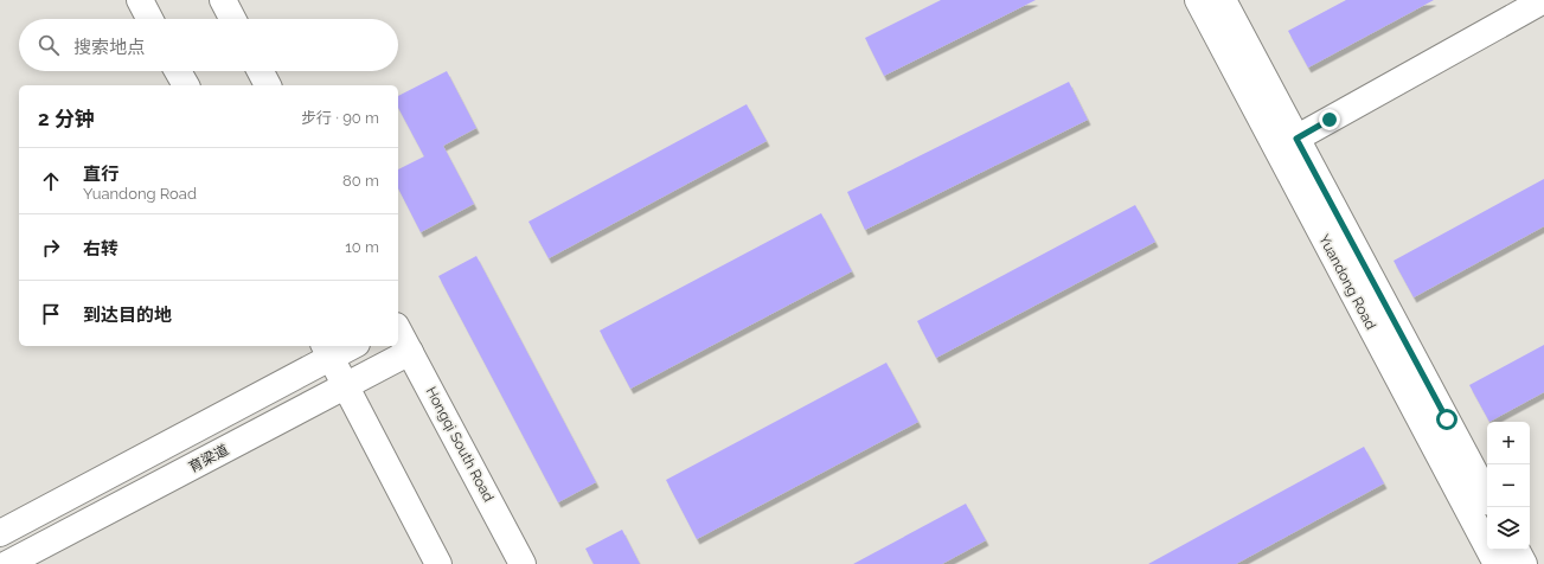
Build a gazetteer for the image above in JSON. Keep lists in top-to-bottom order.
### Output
{
  "streets": {
    "street": ["Yuandong Road", "Hongqi South Road", "育梁道"]
  },
  "crossings": [
    ["Hongqi South Road", "育梁道"]
  ],
  "page": {
    "search": "搜索地点",
    "heading": ["2 分钟", "步行 · 90 m"],
    "list": [
      ["直行", "Yuandong Road", "80 m"],
      ["右转", "10 m"],
      "到达目的地"
    ],
    "map_buttons": ["+", "−"]
  }
}
